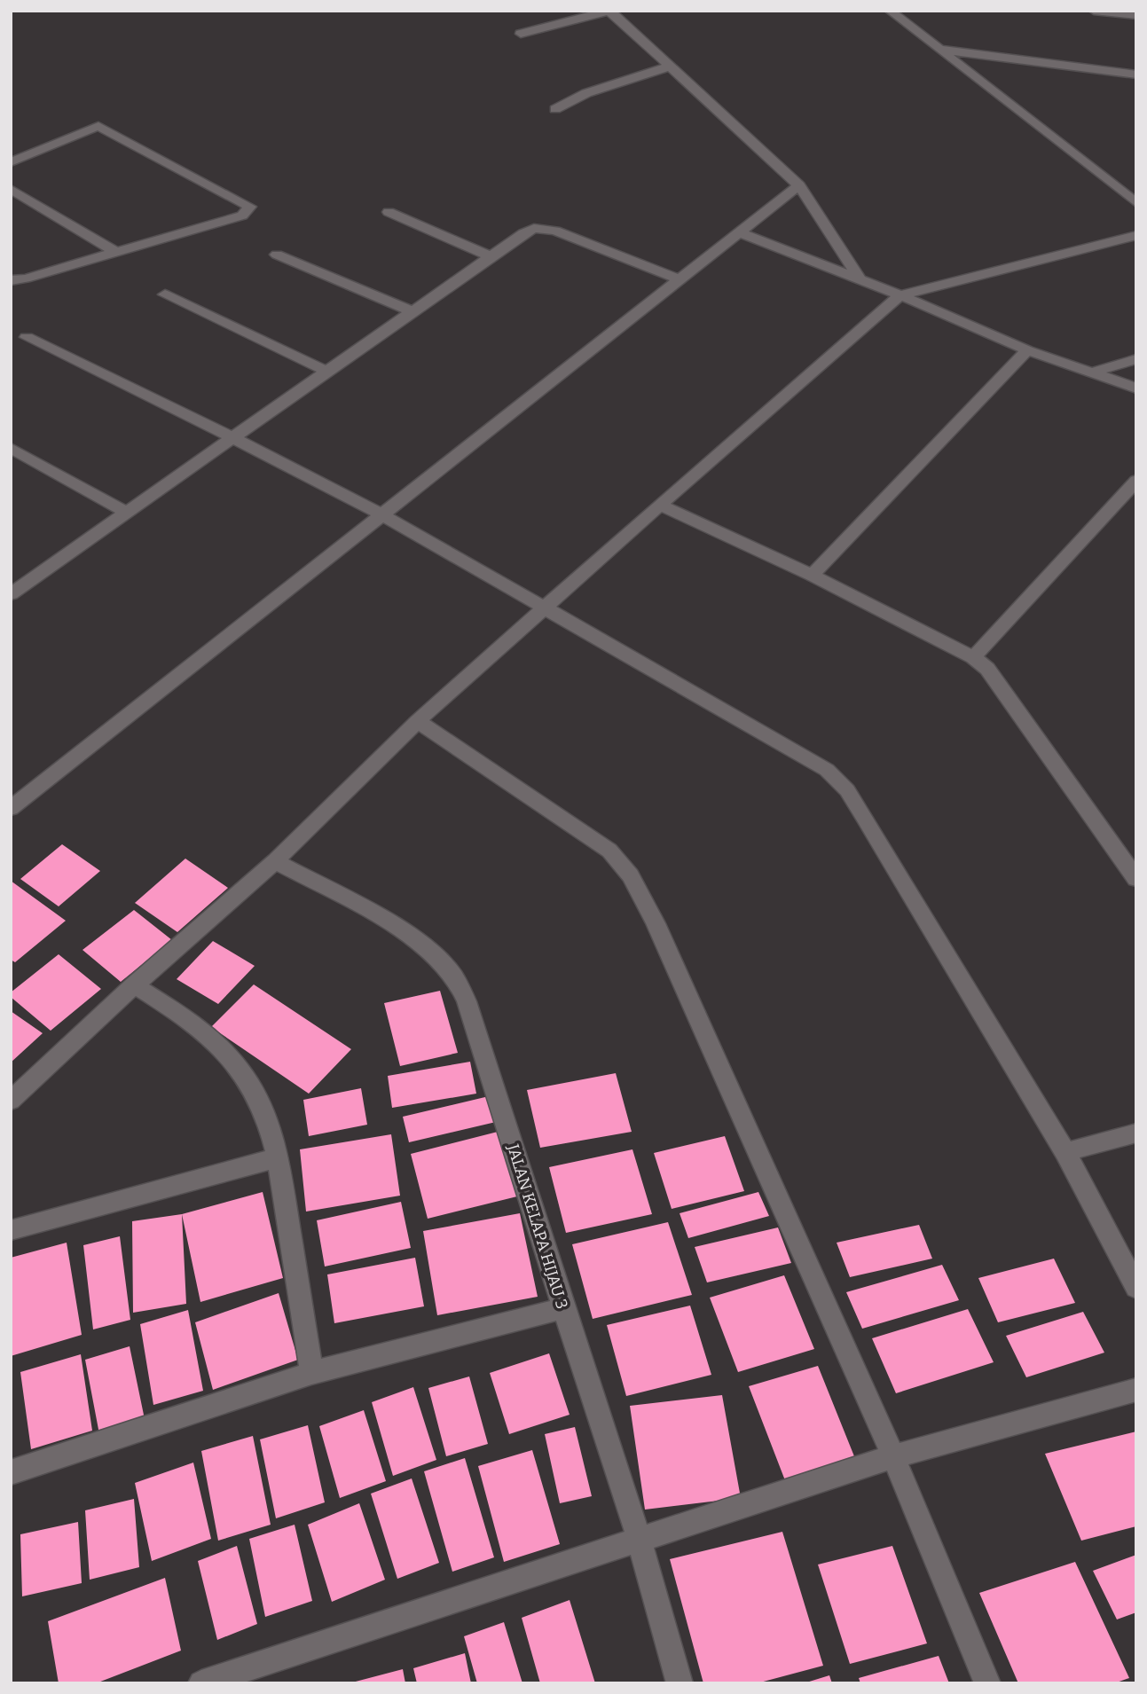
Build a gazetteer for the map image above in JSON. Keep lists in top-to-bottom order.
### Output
{
  "streets": {
    "street": ["JALAN KELAPA HIJAU 3"]
  }
}
